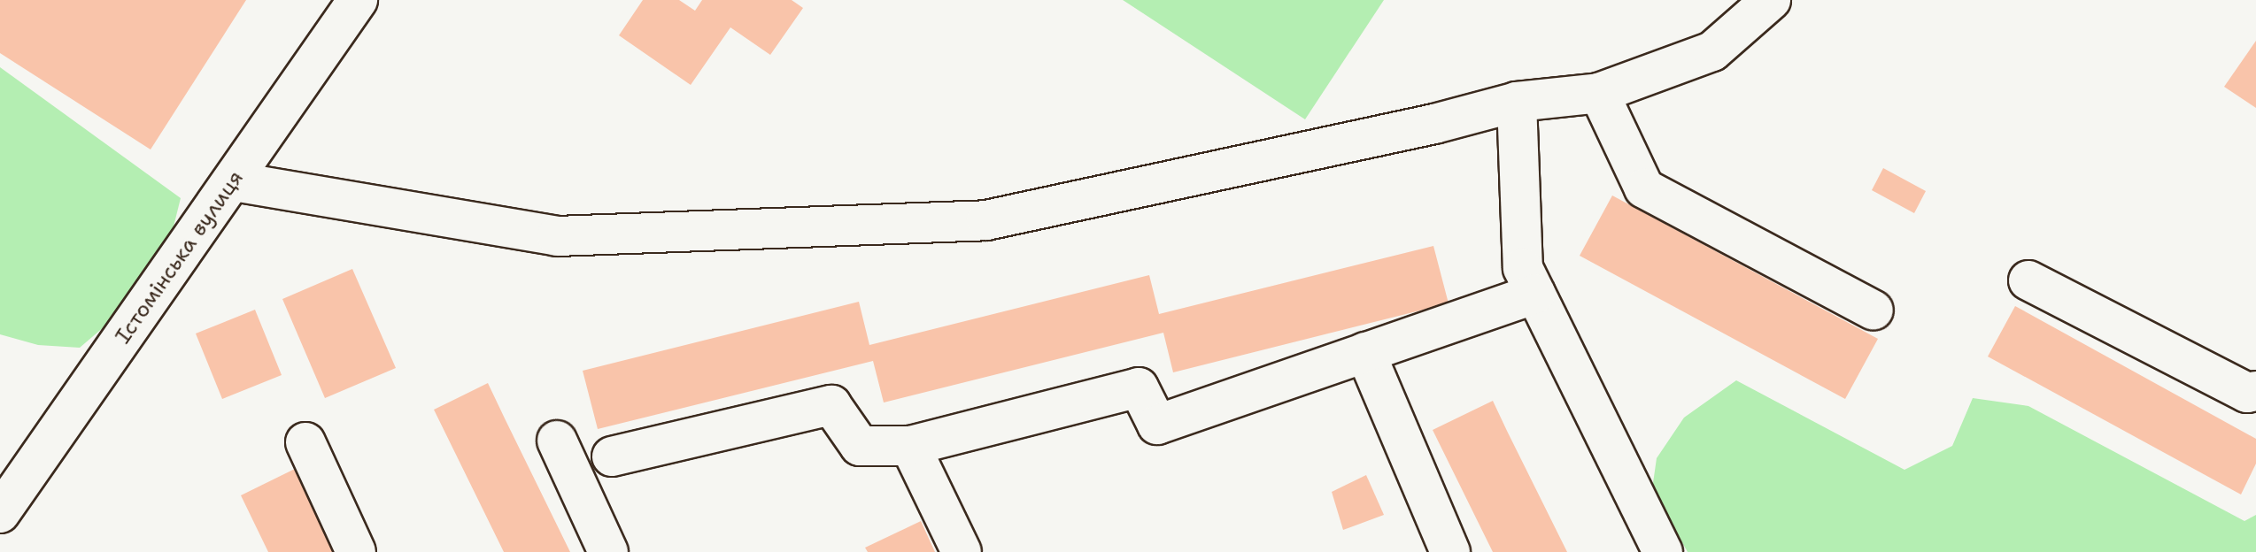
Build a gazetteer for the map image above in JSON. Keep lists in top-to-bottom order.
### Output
{
  "streets": {
    "street": ["Істомінська вулиця"]
  }
}
